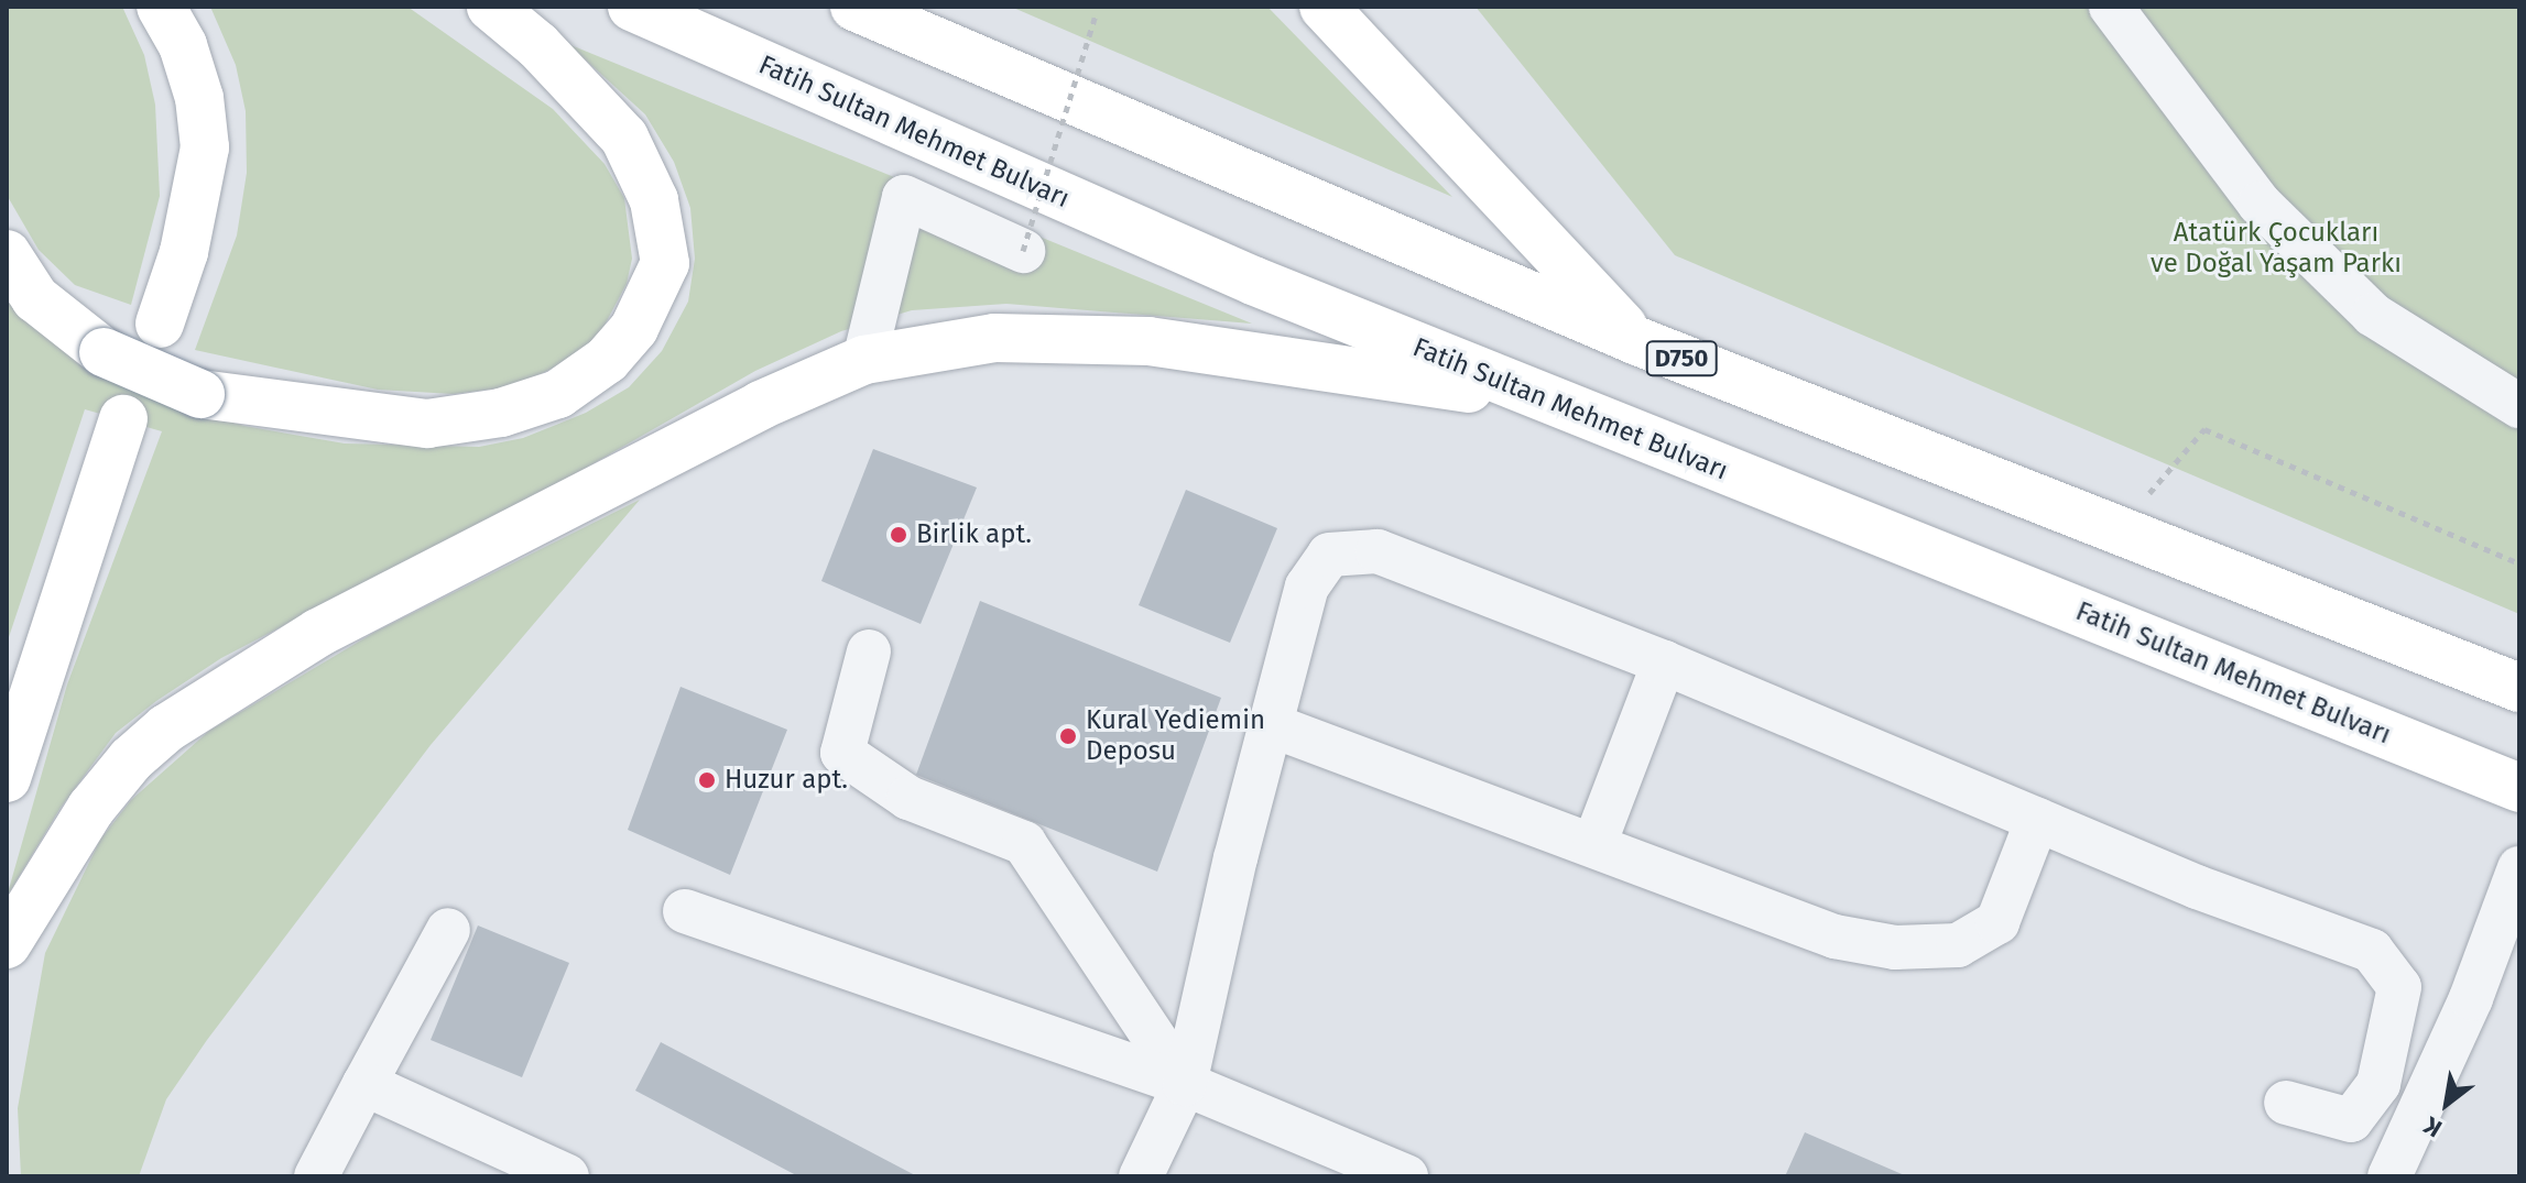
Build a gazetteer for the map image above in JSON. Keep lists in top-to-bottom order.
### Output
{
  "streets": {
    "main road": ["Fatih Sultan Mehmet Bulvarı", "D750"]
  },
  "parks": ["Atatürk Çocukları ve Doğal Yaşam Parkı"],
  "places": ["Birlik apt.", "Kural Yediemin Deposu", "Huzur apt."],
  "north": "bottom left"
}
